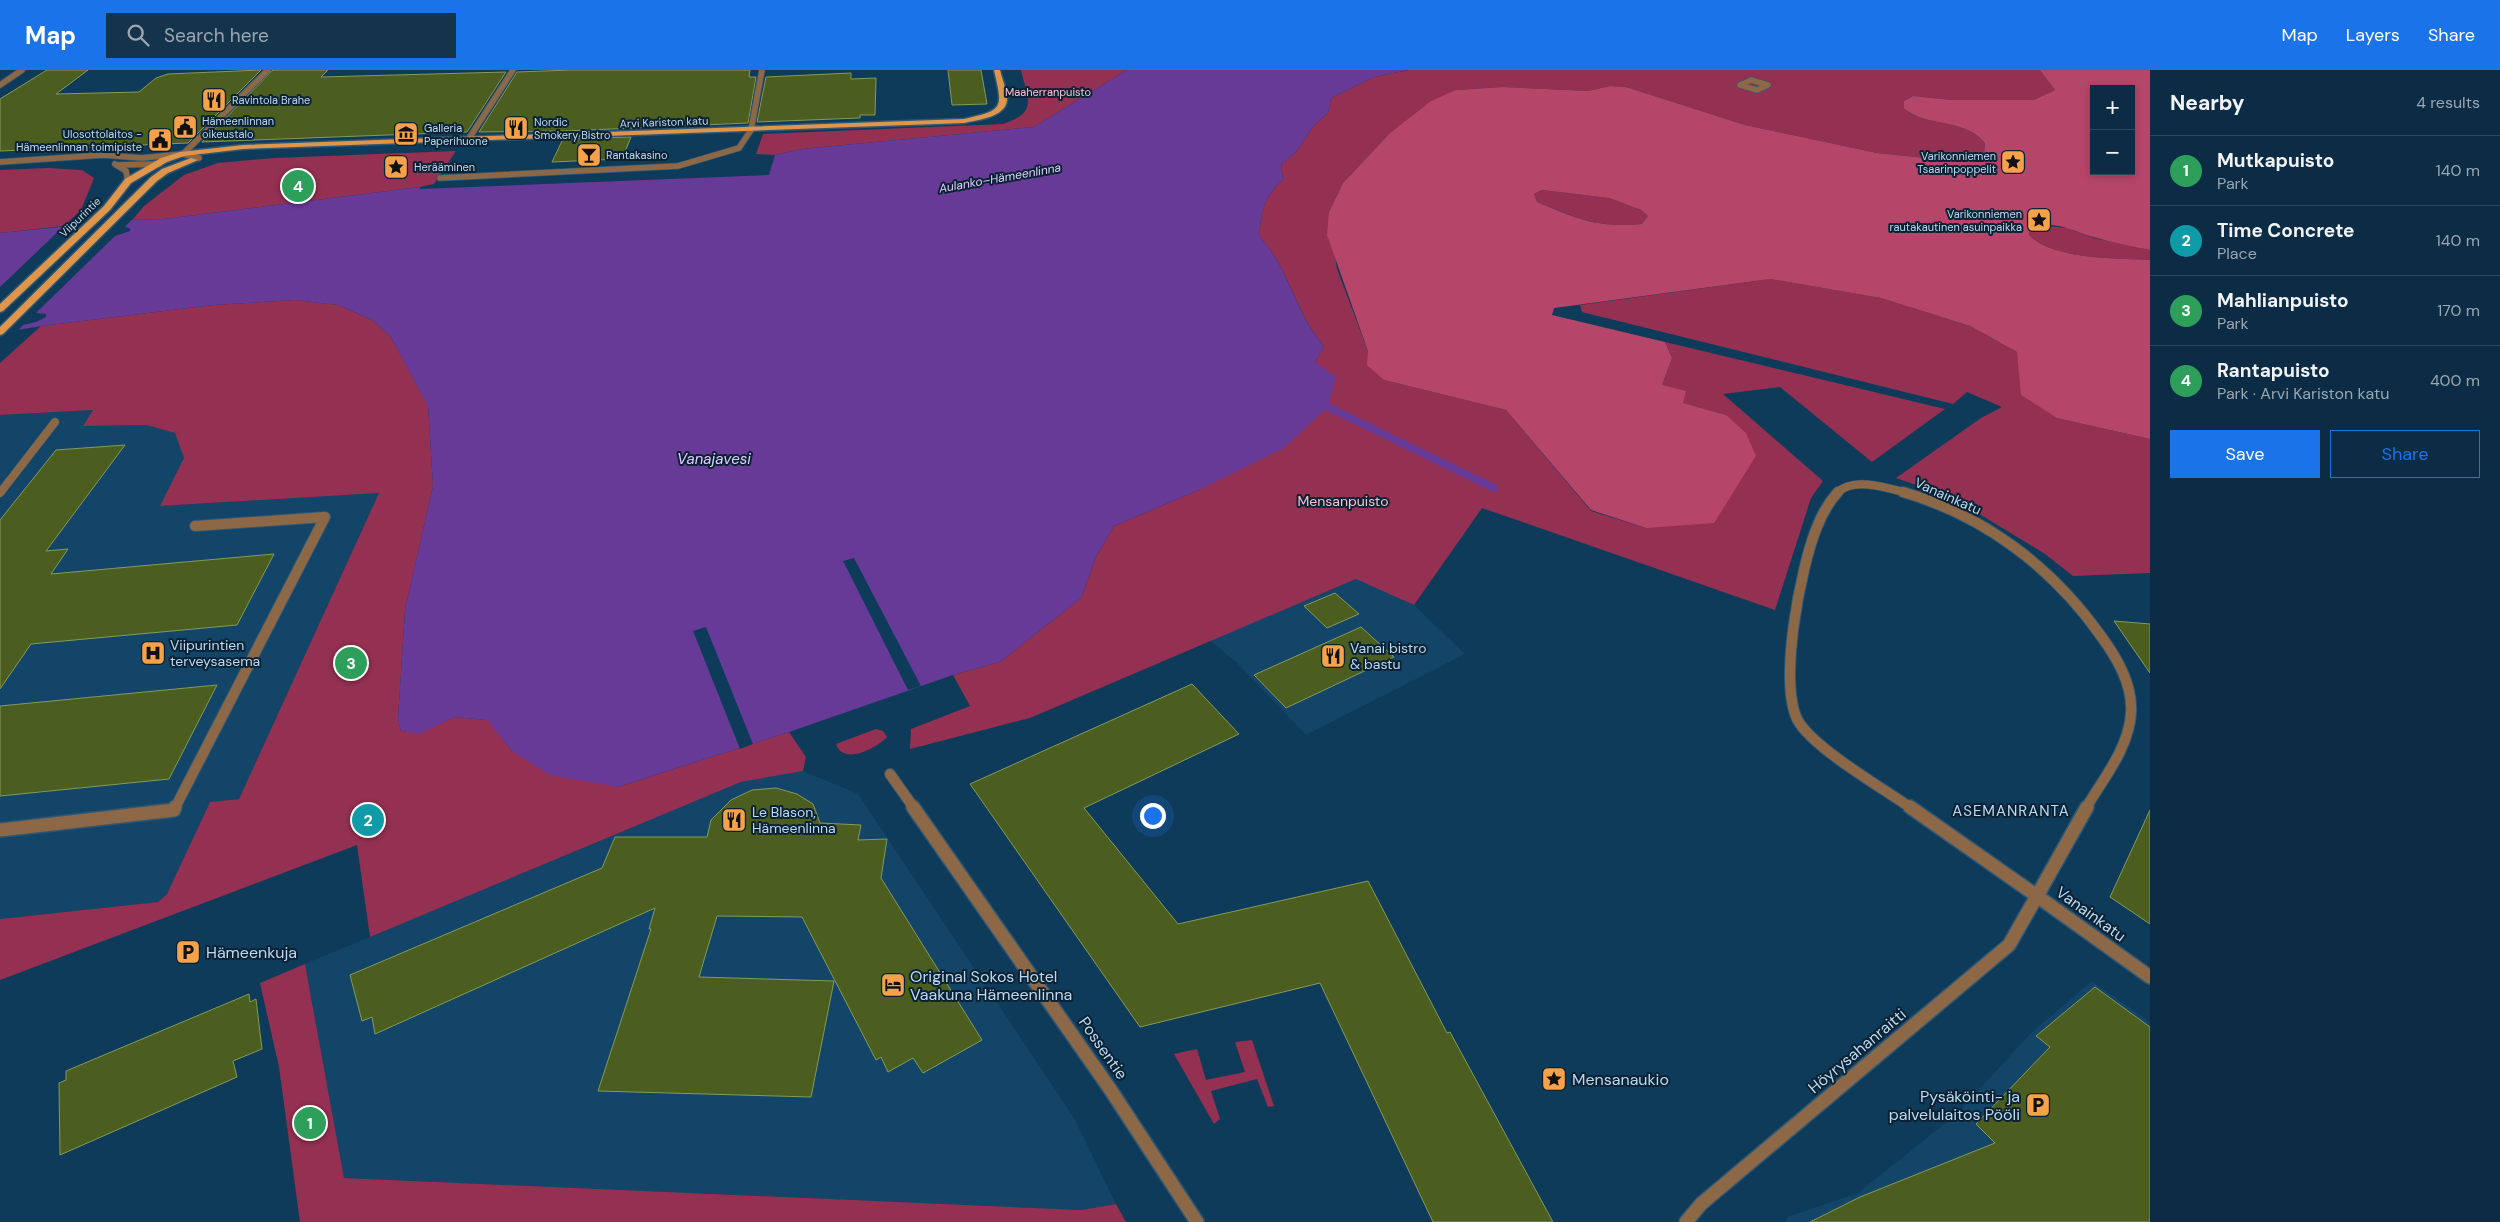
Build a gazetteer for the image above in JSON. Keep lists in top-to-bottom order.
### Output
{
  "streets": {
    "main road": ["Arvi Kariston katu", "Viipurintie"],
    "street": ["Vanainkatu", "Possentie", "Höyrysahanraitti"]
  },
  "crossings": [
    ["Arvi Kariston katu", "Viipurintie"],
    ["Vanainkatu", "Höyrysahanraitti"]
  ],
  "districts": ["ASEMANRANTA"],
  "water": ["Aulanko–Hämeenlinna", "Vanajavesi"],
  "parks": ["Maaherranpuisto", "Mensanpuisto"],
  "places": {
    "restaurant": [
      "Ravintola Brahe",
      "Nordic Smokery Bistro",
      "Vanai bistro & bastu",
      "Le Blason, Hämeenlinna"
    ],
    "public building": ["Hämeenlinnan oikeustalo", "Ulosottolaitos - Hämeenlinnan toimipiste"],
    "museum": ["Galleria Paperihuone"],
    "bar": ["Rantakasino"],
    "place": [
      "Varikonniemen Tsaarinpoppelit",
      "Herääminen",
      "Varikonniemen rautakautinen asuinpaikka",
      "Mensanaukio"
    ],
    "hospital": ["Viipurintien terveysasema"],
    "parking": ["Hämeenkuja", "Pysäköinti- ja palvelulaitos Pööli"],
    "hotel": ["Original Sokos Hotel Vaakuna Hämeenlinna"]
  },
  "page": {
    "header": "Map",
    "search": "Search here",
    "nav": ["Map", "Layers", "Share"],
    "heading": ["Nearby", "4 results"],
    "map_buttons": ["+", "−"],
    "list": [
      {
        "mark": "1",
        "name": "Mutkapuisto",
        "note": "Park",
        "value": "140 m"
      },
      {
        "mark": "2",
        "name": "Time Concrete",
        "note": "Place",
        "value": "140 m"
      },
      {
        "mark": "3",
        "name": "Mahlianpuisto",
        "note": "Park",
        "value": "170 m"
      },
      {
        "mark": "4",
        "name": "Rantapuisto",
        "note": "Park · Arvi Kariston katu",
        "value": "400 m"
      }
    ],
    "pins": [
      "4",
      "3",
      "2",
      "1"
    ],
    "buttons": ["Save", "Share"]
  }
}
